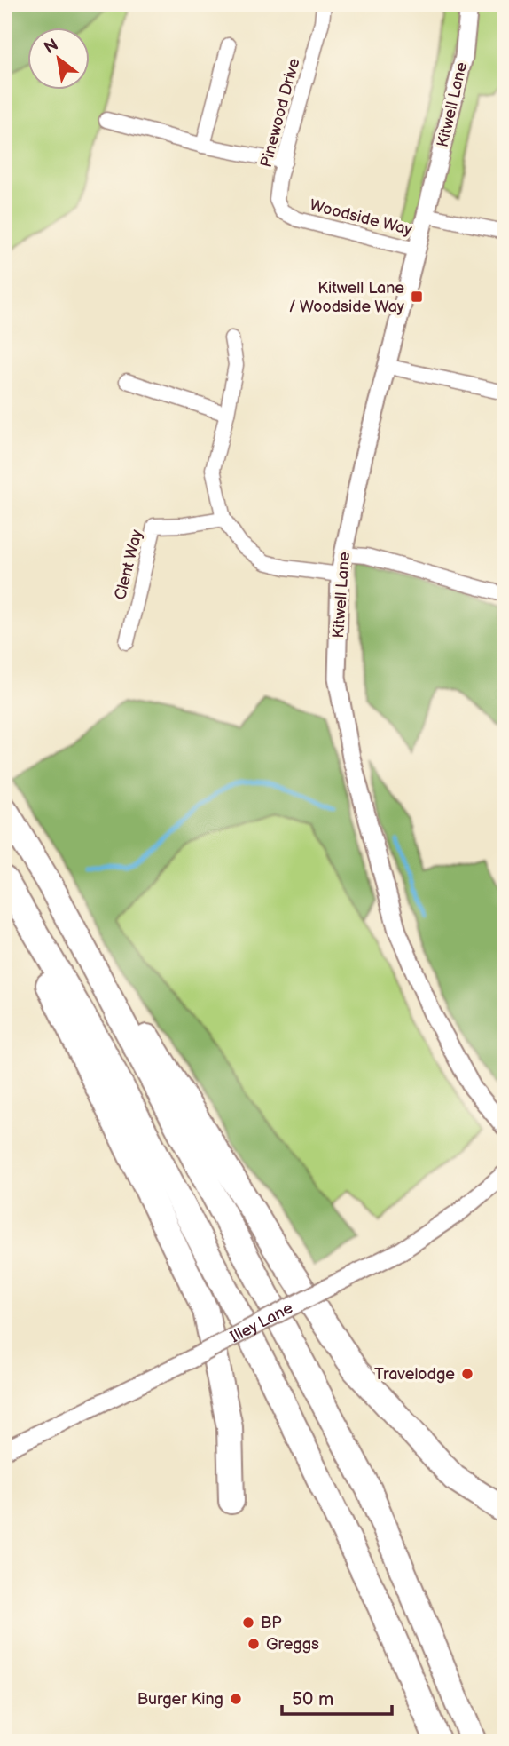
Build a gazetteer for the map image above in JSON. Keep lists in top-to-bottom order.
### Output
{
  "streets": {
    "street": [
      "Kitwell Lane",
      "Pinewood Drive",
      "Woodside Way",
      "Clent Way",
      "Illey Lane"
    ]
  },
  "crossings": [
    ["Kitwell Lane", "Woodside Way"],
    ["Pinewood Drive", "Woodside Way"]
  ],
  "places": {
    "transit": ["Kitwell Lane / Woodside Way"],
    "other": [
      "Travelodge",
      "BP",
      "Greggs",
      "Burger King"
    ]
  },
  "scale_bar": "50 m",
  "north": "top left"
}
